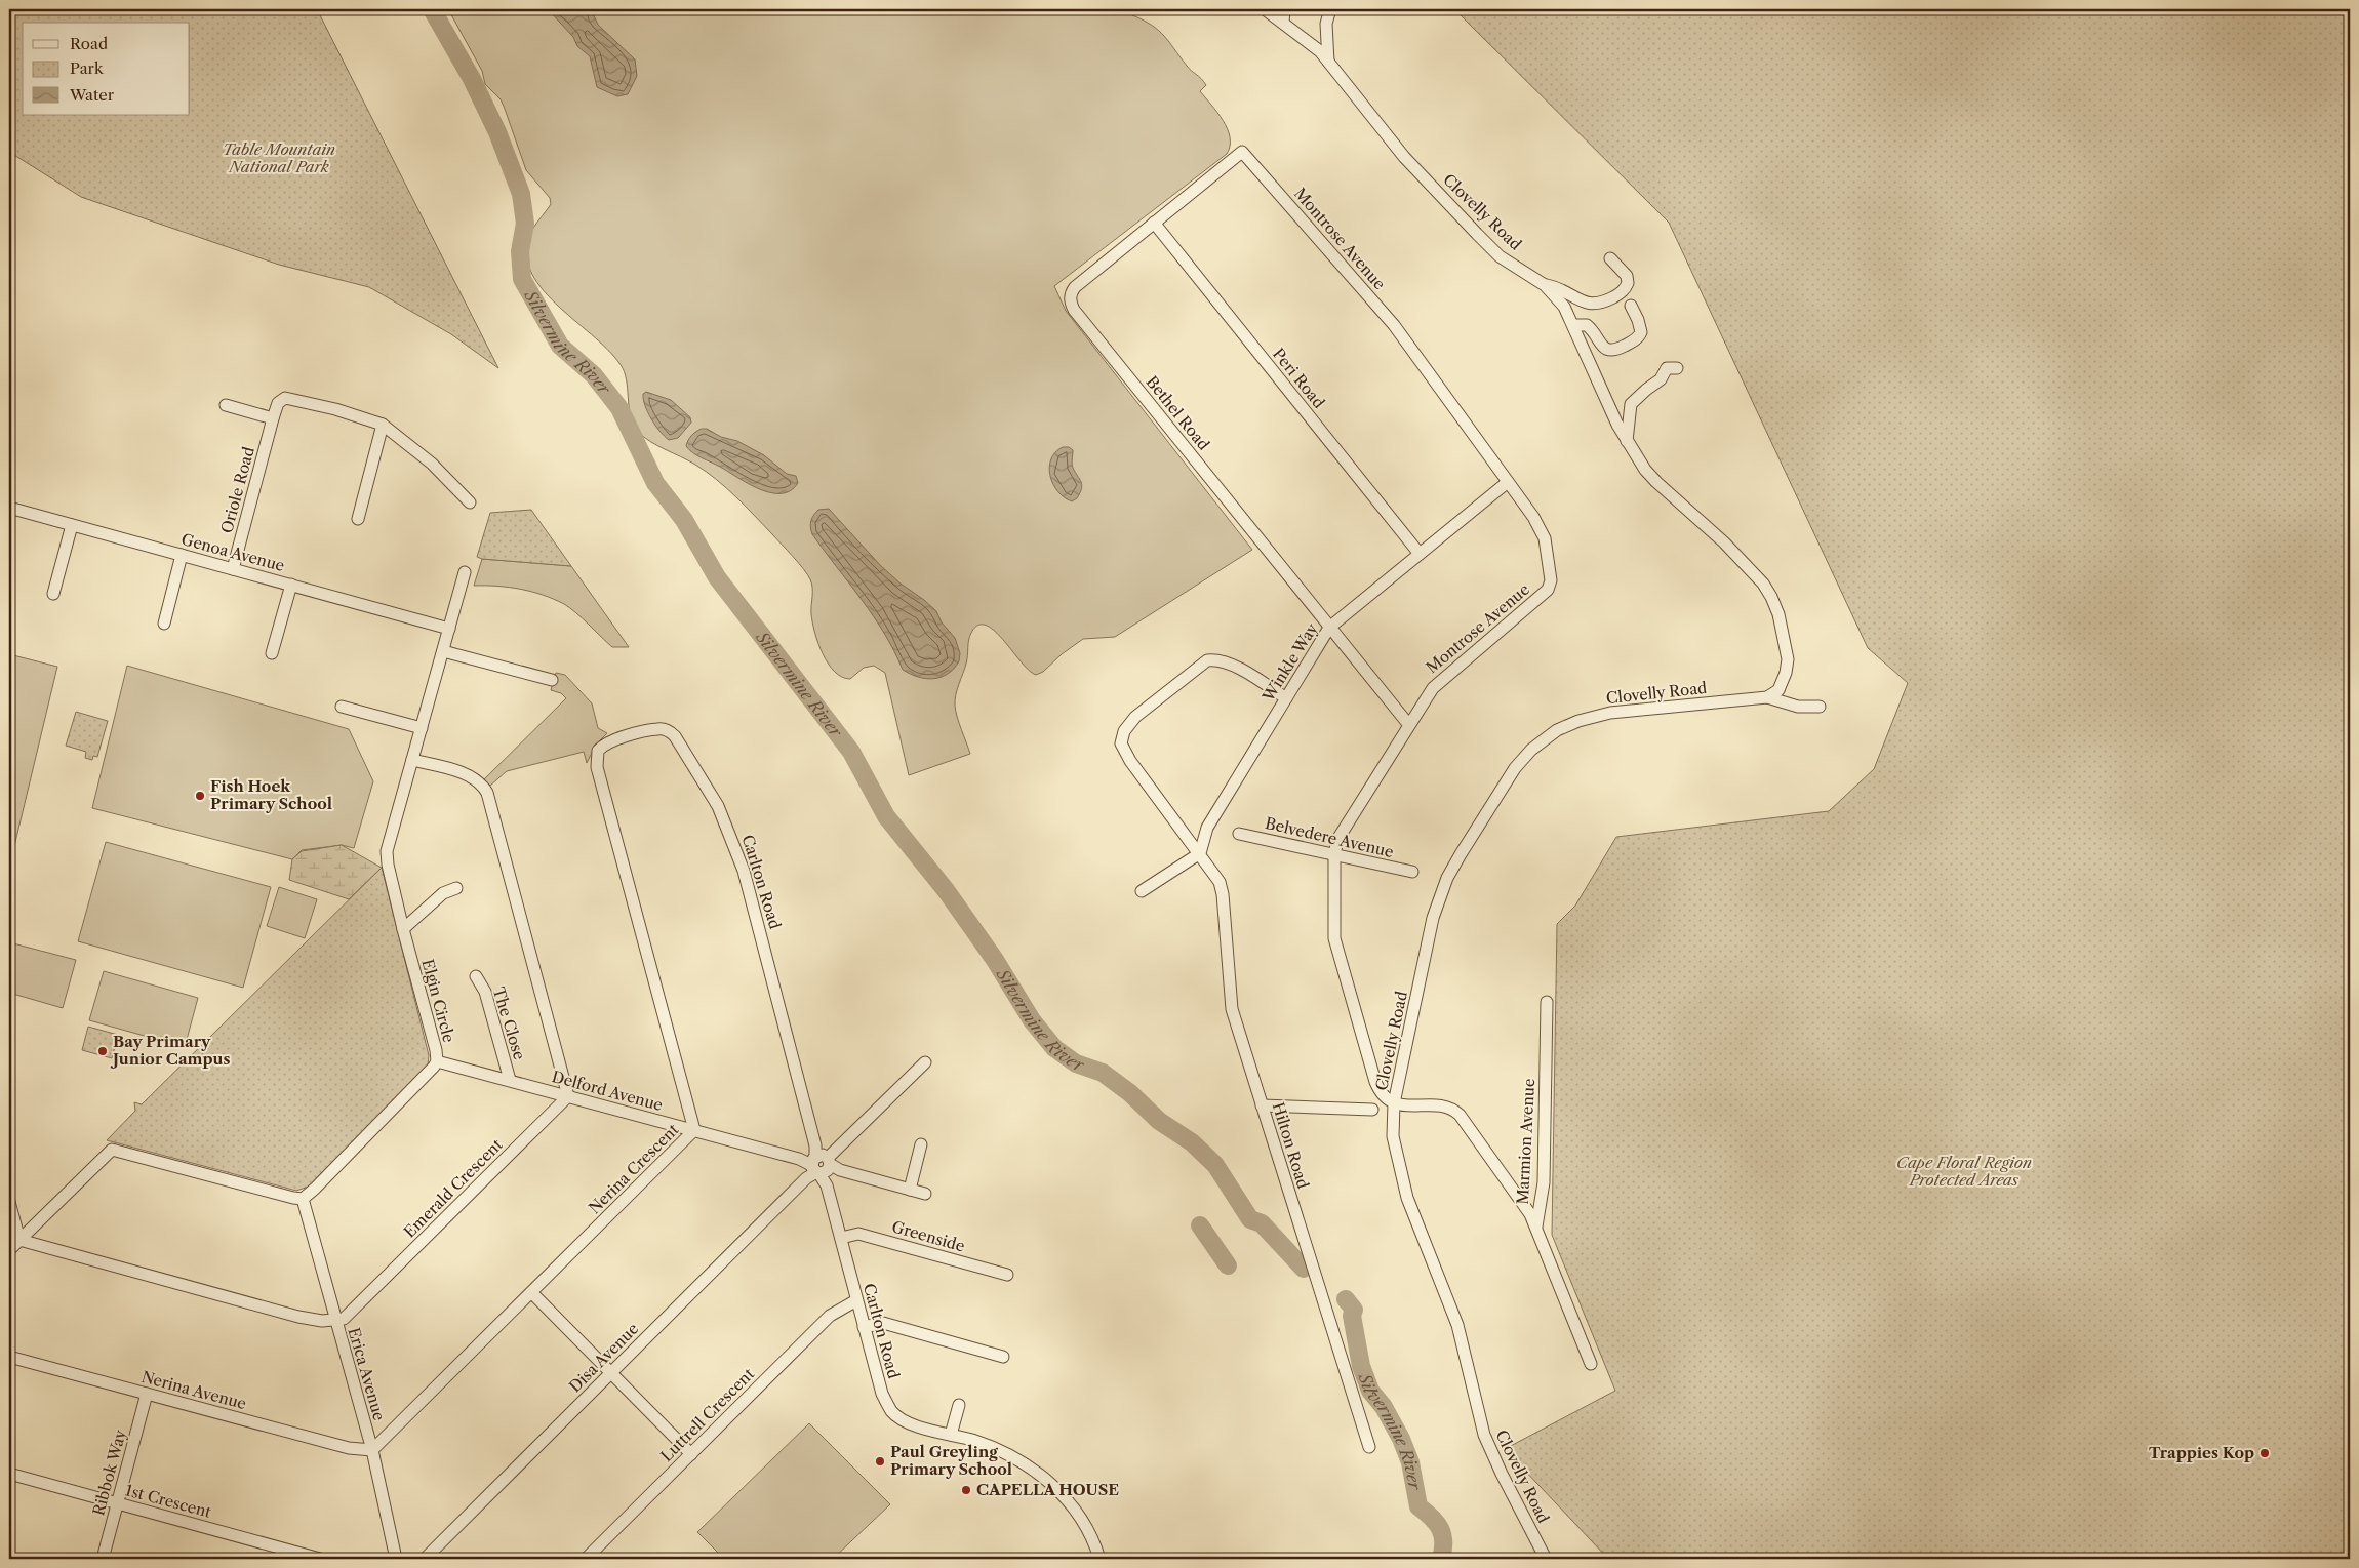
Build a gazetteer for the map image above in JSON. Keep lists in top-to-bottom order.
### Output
{
  "streets": {
    "street": [
      "Clovelly Road",
      "Montrose Avenue",
      "Peri Road",
      "Bethel Road",
      "Oriole Road",
      "Genoa Avenue",
      "Winkle Way",
      "Belvedere Avenue",
      "Carlton Road",
      "Elgin Circle",
      "The Close",
      "Delford Avenue",
      "Marmion Avenue",
      "Hilton Road",
      "Nerina Crescent",
      "Emerald Crescent",
      "Greenside",
      "Disa Avenue",
      "Erica Avenue",
      "Nerina Avenue",
      "Luttrell Crescent",
      "Ribbok Way",
      "1st Crescent"
    ]
  },
  "crossings": [
    ["Clovelly Road", "Montrose Avenue"],
    ["Montrose Avenue", "Bethel Road"],
    ["Montrose Avenue", "Winkle Way"],
    ["Montrose Avenue", "Belvedere Avenue"],
    ["Peri Road", "Bethel Road"],
    ["Peri Road", "Winkle Way"],
    ["Bethel Road", "Winkle Way"],
    ["Oriole Road", "Genoa Avenue"],
    ["Genoa Avenue", "Elgin Circle"],
    ["Winkle Way", "Hilton Road"],
    ["Carlton Road", "Delford Avenue"],
    ["Carlton Road", "Nerina Crescent"],
    ["Carlton Road", "Greenside"],
    ["Carlton Road", "Disa Avenue"],
    ["Carlton Road", "Luttrell Crescent"],
    ["Elgin Circle", "Delford Avenue"],
    ["Elgin Circle", "Erica Avenue"],
    ["The Close", "Delford Avenue"],
    ["Delford Avenue", "Nerina Crescent"],
    ["Delford Avenue", "Emerald Crescent"],
    ["Delford Avenue", "Disa Avenue"],
    ["Nerina Crescent", "Erica Avenue"],
    ["Nerina Crescent", "Nerina Avenue"],
    ["Emerald Crescent", "Erica Avenue"],
    ["Erica Avenue", "Nerina Avenue"],
    ["Nerina Avenue", "Ribbok Way"],
    ["Ribbok Way", "1st Crescent"]
  ],
  "water": ["Silvermine River"],
  "parks": ["Table Mountain National Park", "Cape Floral Region Protected Areas"],
  "places": [
    "Fish Hoek Primary School",
    "Bay Primary Junior Campus",
    "Trappies Kop",
    "Paul Greyling Primary School",
    "CAPELLA HOUSE"
  ],
  "legend": ["Road", "Park", "Water"]
}
